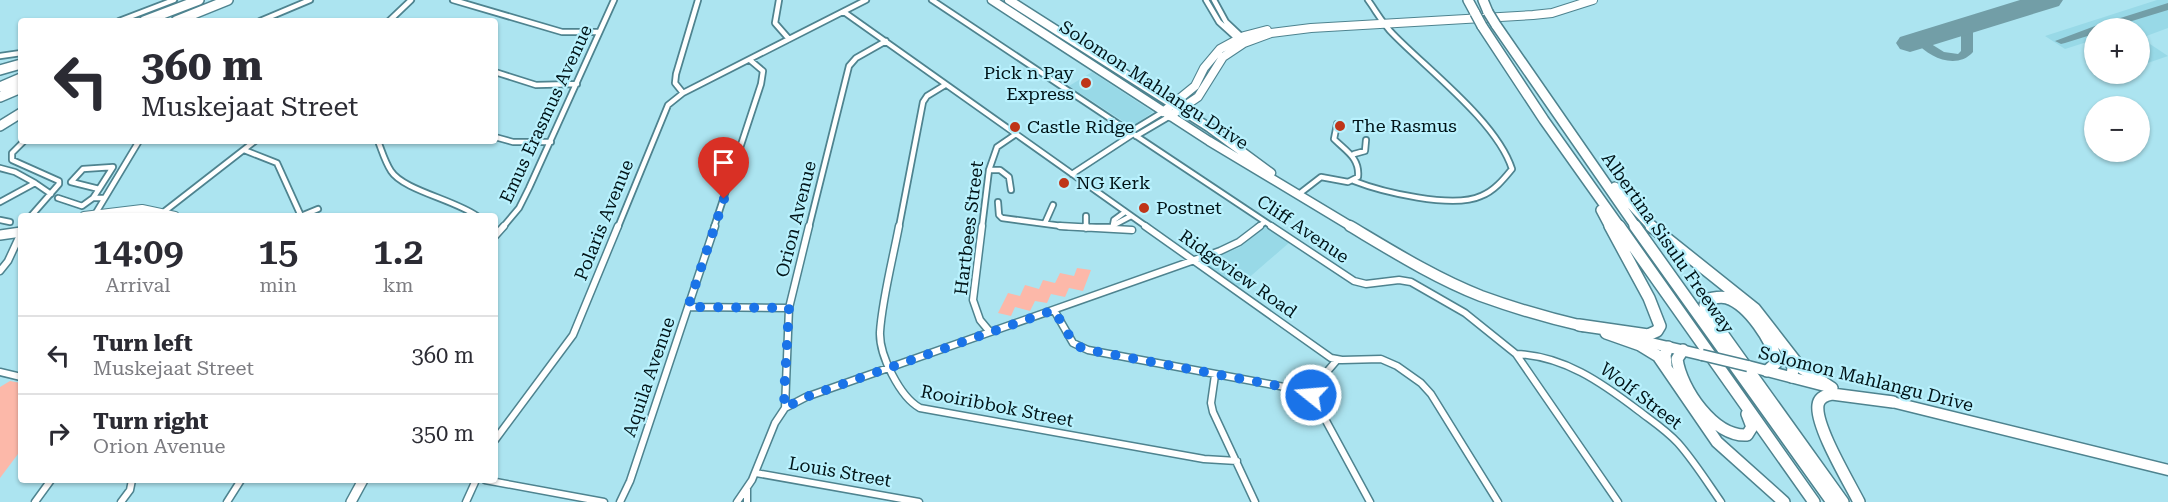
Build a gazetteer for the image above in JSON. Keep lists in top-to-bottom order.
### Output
{
  "streets": {
    "highway": ["Albertina Sisulu Freeway"],
    "main road": ["Solomon Mahlangu Drive"],
    "street": [
      "Emus Erasmus Avenue",
      "Orion Avenue",
      "Polaris Avenue",
      "Hartbees Street",
      "Cliff Avenue",
      "Ridgeview Road",
      "Aquila Avenue",
      "Wolf Street",
      "Rooiribbok Street",
      "Louis Street"
    ]
  },
  "crossings": [
    ["Orion Avenue", "Ridgeview Road"],
    ["Orion Avenue", "Louis Street"],
    ["Hartbees Street", "Ridgeview Road"],
    ["Cliff Avenue", "Wolf Street"],
    ["Ridgeview Road", "Rooiribbok Street"]
  ],
  "places": [
    "Pick n Pay Express",
    "The Rasmus",
    "Castle Ridge",
    "NG Kerk",
    "Postnet"
  ],
  "page": {
    "map_buttons": ["+", "−"],
    "turn": ["360 m", "Muskejaat Street"],
    "eta": [
      "14:09",
      "Arrival",
      "15",
      "min",
      "1.2",
      "km"
    ],
    "list": [
      {
        "name": "Turn left",
        "note": "Muskejaat Street",
        "value": "360 m"
      },
      {
        "name": "Turn right",
        "note": "Orion Avenue",
        "value": "350 m"
      }
    ]
  }
}
